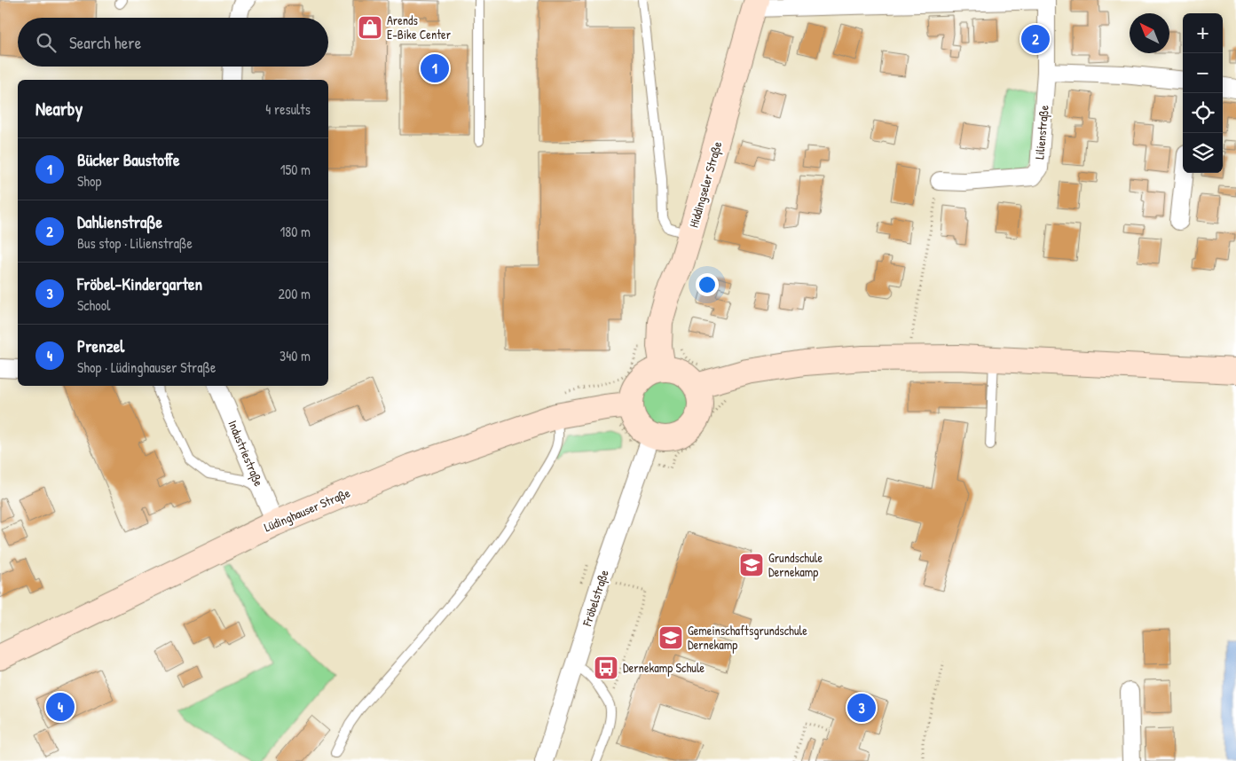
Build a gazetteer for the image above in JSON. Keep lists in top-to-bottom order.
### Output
{
  "streets": {
    "street": [
      "Lilienstraße",
      "Hiddingseler Straße",
      "Industriestraße",
      "Lüdinghauser Straße",
      "Fröbelstraße"
    ]
  },
  "crossings": [
    ["Lilienstraße", "Hiddingseler Straße"],
    ["Hiddingseler Straße", "Lüdinghauser Straße"],
    ["Hiddingseler Straße", "Fröbelstraße"],
    ["Industriestraße", "Lüdinghauser Straße"],
    ["Lüdinghauser Straße", "Fröbelstraße"]
  ],
  "places": {
    "shop": ["Arends E-Bike Center"],
    "school or university": ["Grundschule Dernekamp", "Gemeinschaftsgrundschule Dernekamp"],
    "bus stop": ["Dernekamp Schule"]
  },
  "north": "top left",
  "page": {
    "map_buttons": ["+", "−"],
    "search": "Search here",
    "pins": [
      "2",
      "1",
      "4",
      "3"
    ],
    "heading": ["Nearby", "4 results"],
    "list": [
      {
        "mark": "1",
        "name": "Bücker Baustoffe",
        "note": "Shop",
        "value": "150 m"
      },
      {
        "mark": "2",
        "name": "Dahlienstraße",
        "note": "Bus stop · Lilienstraße",
        "value": "180 m"
      },
      {
        "mark": "3",
        "name": "Fröbel-Kindergarten",
        "note": "School",
        "value": "200 m"
      },
      {
        "mark": "4",
        "name": "Prenzel",
        "note": "Shop · Lüdinghauser Straße",
        "value": "340 m"
      }
    ]
  }
}
